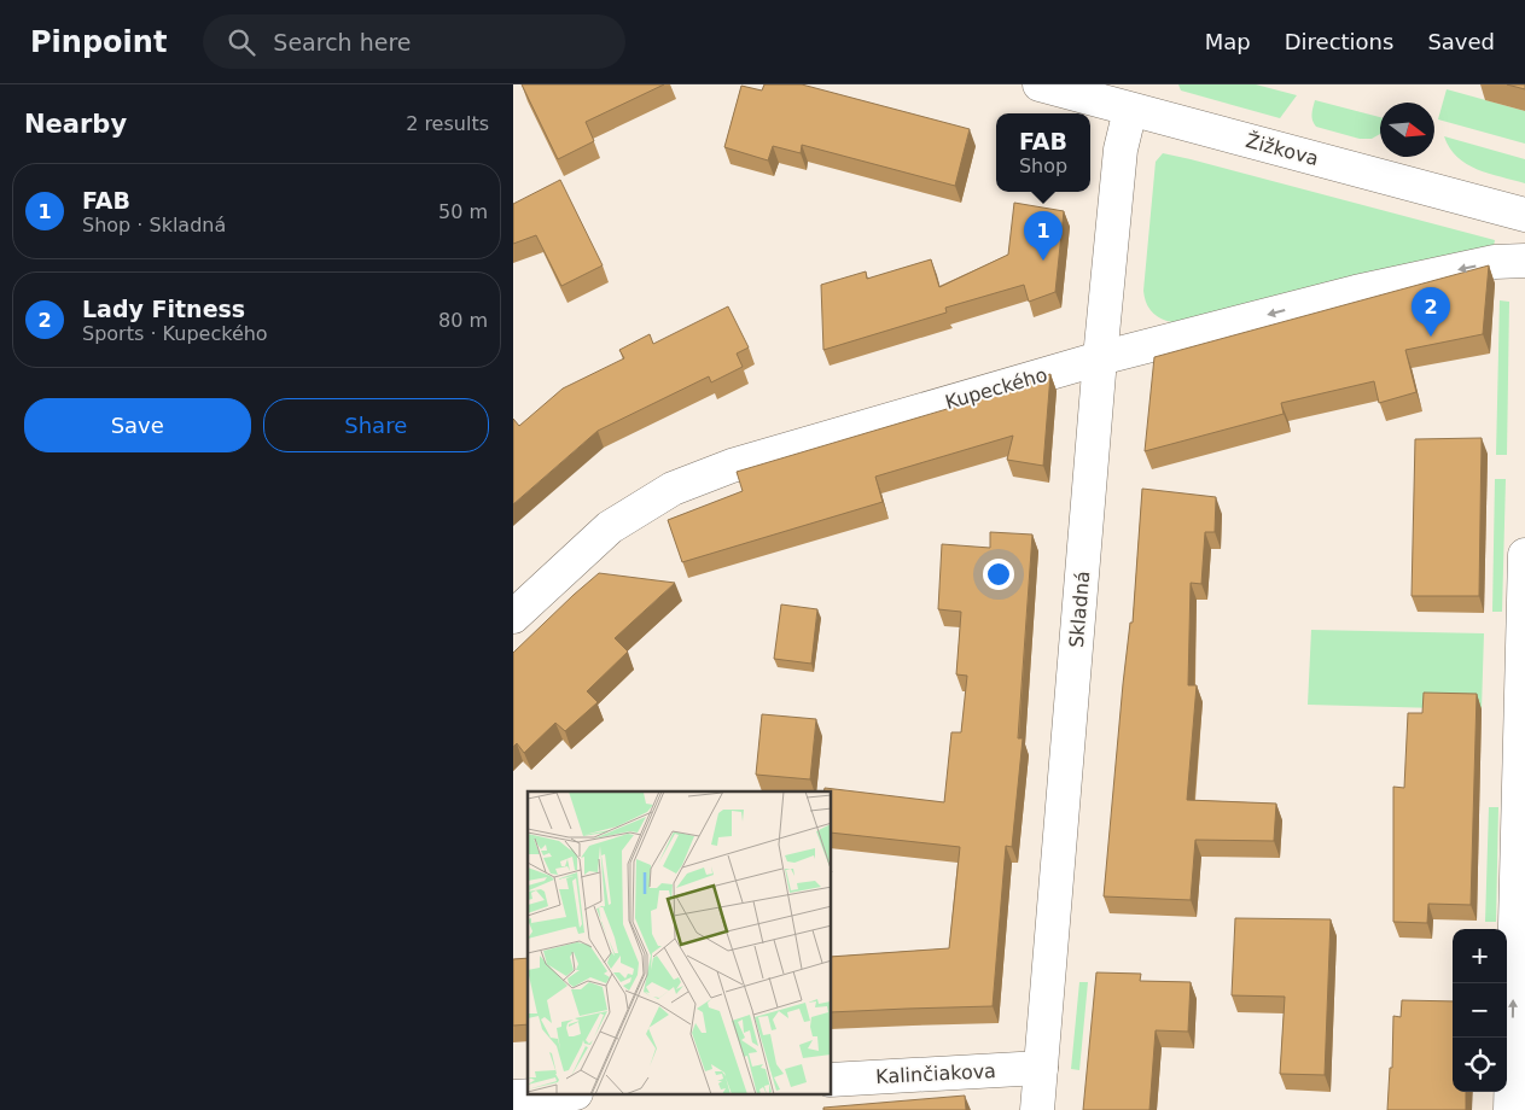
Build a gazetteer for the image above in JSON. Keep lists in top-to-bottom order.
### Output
{
  "streets": {
    "street": [
      "Žižkova",
      "Kupeckého",
      "Skladná",
      "Kalinčiakova"
    ]
  },
  "crossings": [
    ["Žižkova", "Skladná"],
    ["Kupeckého", "Skladná"],
    ["Skladná", "Kalinčiakova"]
  ],
  "one_way": ["Kupeckého"],
  "north": "right",
  "page": {
    "header": "Pinpoint",
    "search": "Search here",
    "nav": ["Map", "Directions", "Saved"],
    "heading": ["Nearby", "2 results"],
    "popup": ["FAB", "Shop"],
    "list": [
      {
        "mark": "1",
        "name": "FAB",
        "note": "Shop · Skladná",
        "value": "50 m"
      },
      {
        "mark": "2",
        "name": "Lady Fitness",
        "note": "Sports · Kupeckého",
        "value": "80 m"
      }
    ],
    "pins": ["1", "2"],
    "buttons": ["Save", "Share"],
    "map_buttons": ["+", "−"]
  }
}
